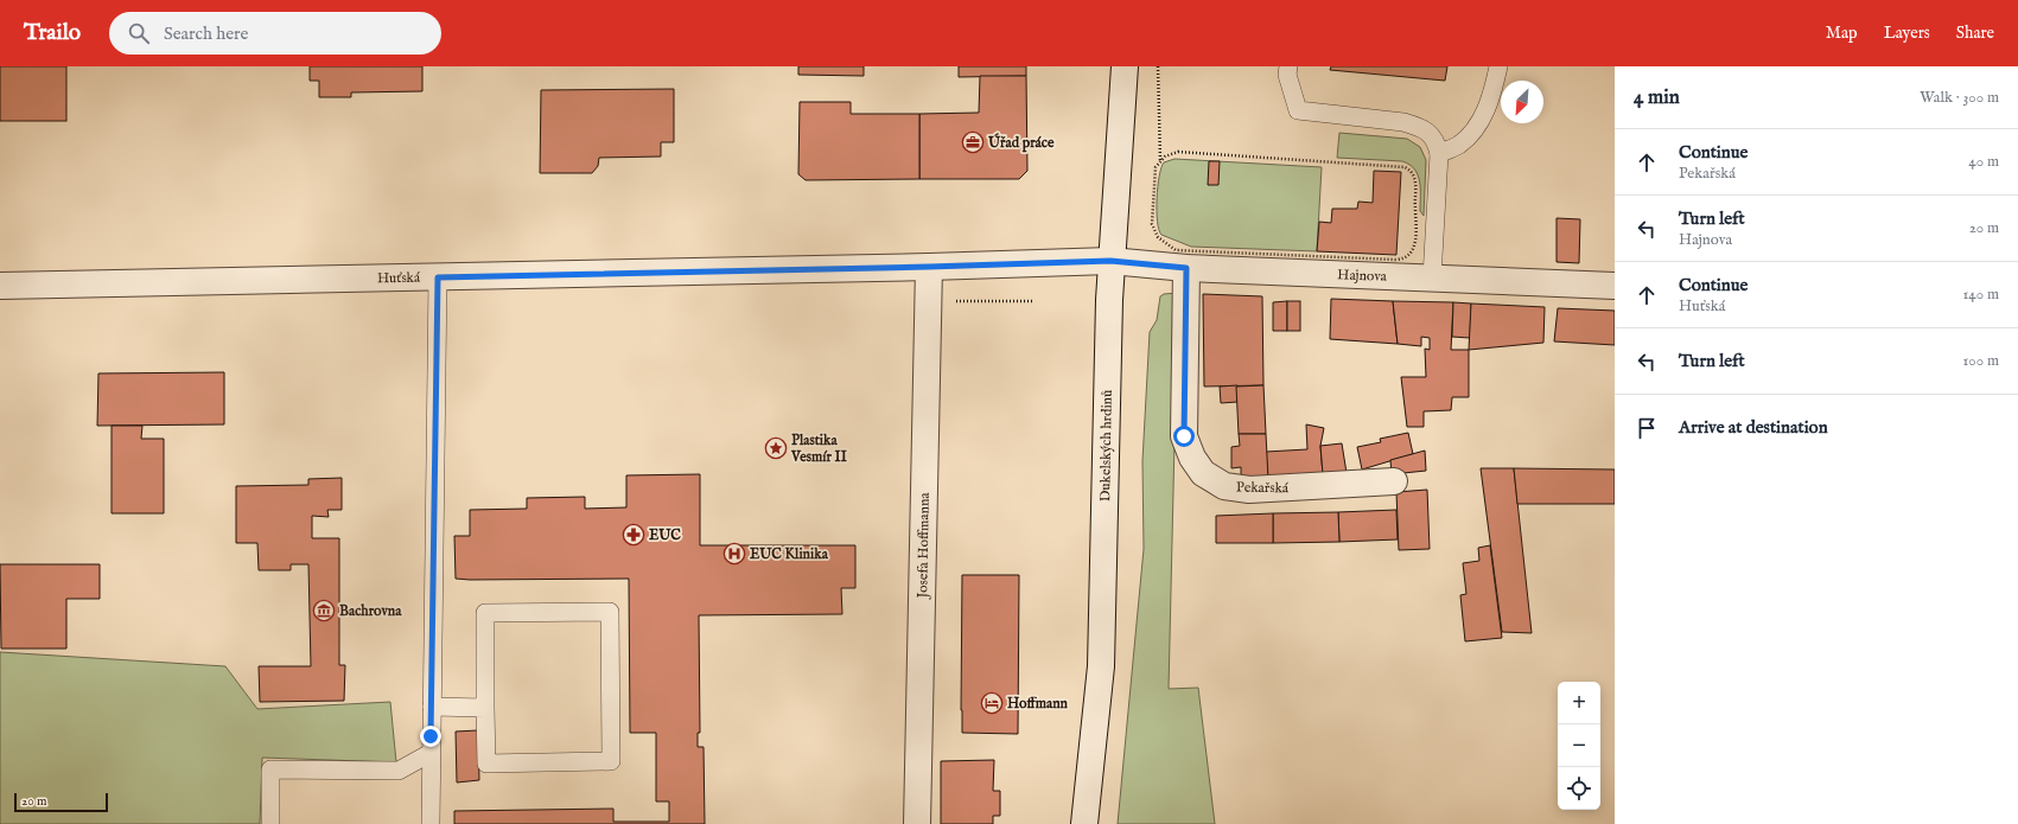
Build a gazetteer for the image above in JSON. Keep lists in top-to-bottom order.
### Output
{
  "streets": {
    "street": [
      "Hajnova",
      "Huťská",
      "Dukelských hrdinů",
      "Pekařská",
      "Josefa Hoffmanna"
    ]
  },
  "crossings": [
    ["Hajnova", "Huťská"],
    ["Hajnova", "Dukelských hrdinů"],
    ["Hajnova", "Pekařská"],
    ["Huťská", "Dukelských hrdinů"],
    ["Huťská", "Josefa Hoffmanna"]
  ],
  "places": {
    "office": ["Úřad práce"],
    "place": ["Plastika Vesmír II"],
    "pharmacy": ["EUC"],
    "hospital": ["EUC Klinika"],
    "museum": ["Bachrovna"],
    "hotel": ["Hoffmann"]
  },
  "scale_bar": "20 m",
  "north": "bottom left",
  "page": {
    "header": "Trailo",
    "search": "Search here",
    "nav": ["Map", "Layers", "Share"],
    "heading": ["4 min", "Walk · 300 m"],
    "list": [
      ["Continue", "Pekařská", "40 m"],
      ["Turn left", "Hajnova", "20 m"],
      ["Continue", "Huťská", "140 m"],
      ["Turn left", "100 m"],
      "Arrive at destination"
    ],
    "map_buttons": ["+", "−"],
    "scale": "20 m"
  }
}
